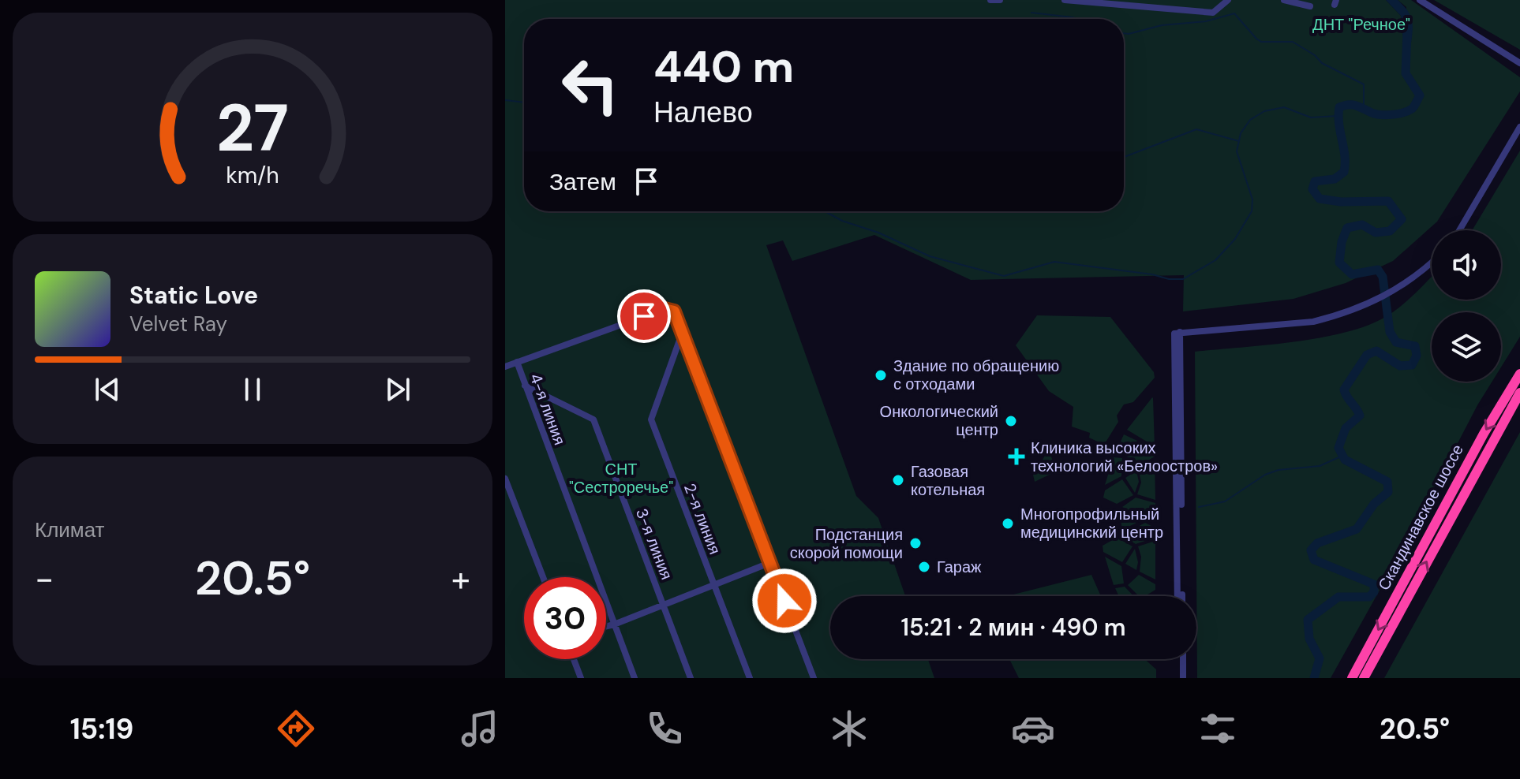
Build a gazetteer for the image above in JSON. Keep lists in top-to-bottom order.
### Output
{
  "streets": {
    "highway": ["Скандинавское шоссе"],
    "street": ["4-я линия", "2-я линия", "3-я линия"]
  },
  "crossings": [
    ["4-я линия", "3-я линия"]
  ],
  "parks": ["ДНТ \"Речное\"", "СНТ \"Сестроречье\""],
  "places": {
    "other": [
      "Здание по обращению с отходами",
      "Онкологический центр",
      "Газовая котельная",
      "Многопрофильный медицинский центр",
      "Подстанция скорой помощи",
      "Гараж"
    ],
    "health": ["Клиника высоких технологий «Белоостров»"]
  },
  "page": {
    "turn": ["440 m", "Налево"],
    "then": "Затем",
    "song": ["Static Love", "Velvet Ray"],
    "tile": "Климат",
    "heat": ["−", "20.5°", "+"],
    "limit": "30",
    "trip": "15:21 · 2 мин · 490 m",
    "tabs": ["15:19", "20.5°"],
    "gauge": ["27", "km/h"]
  }
}
